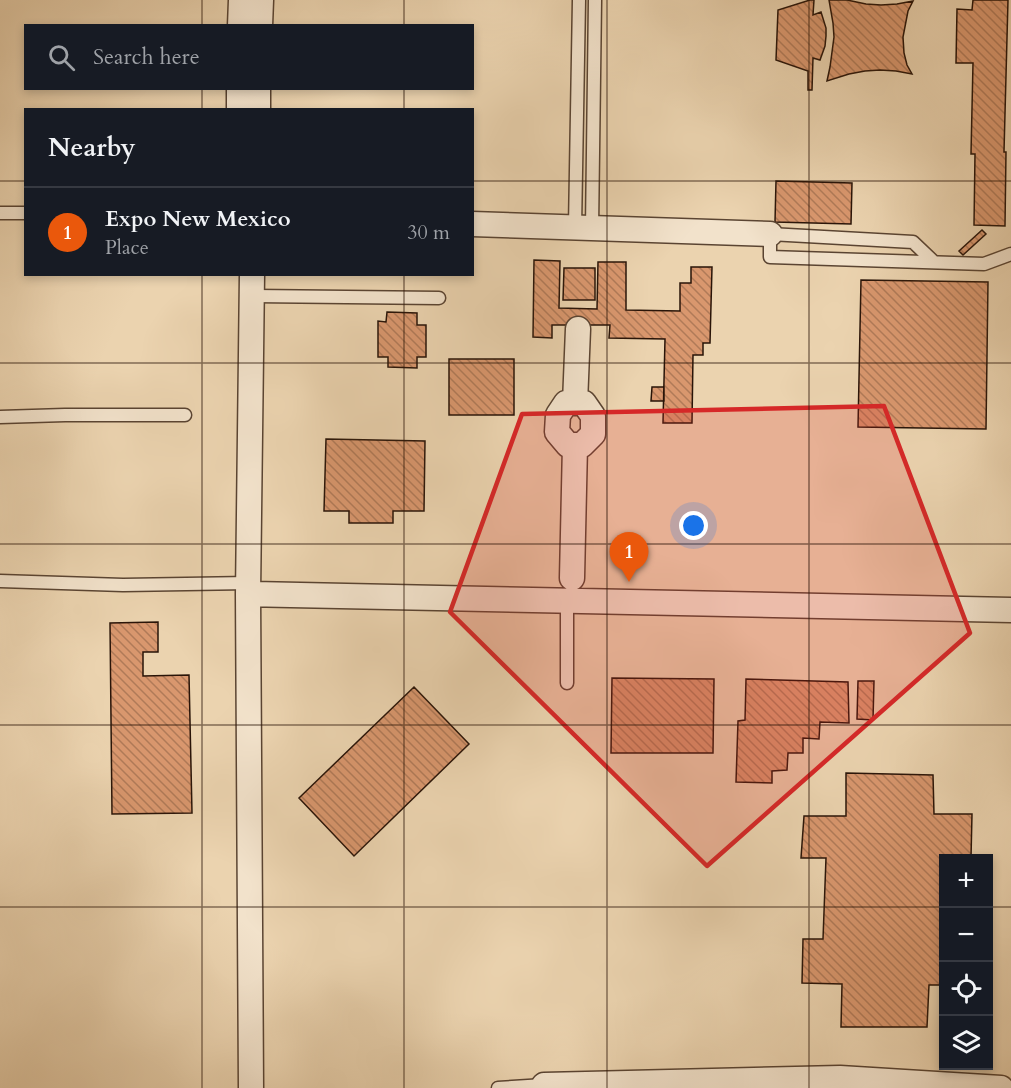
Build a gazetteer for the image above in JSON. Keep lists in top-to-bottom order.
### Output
{
  "page": {
    "search": "Search here",
    "heading": "Nearby",
    "list": [
      {
        "mark": "1",
        "name": "Expo New Mexico",
        "note": "Place",
        "value": "30 m"
      }
    ],
    "pins": "1",
    "map_buttons": ["+", "−"]
  }
}
